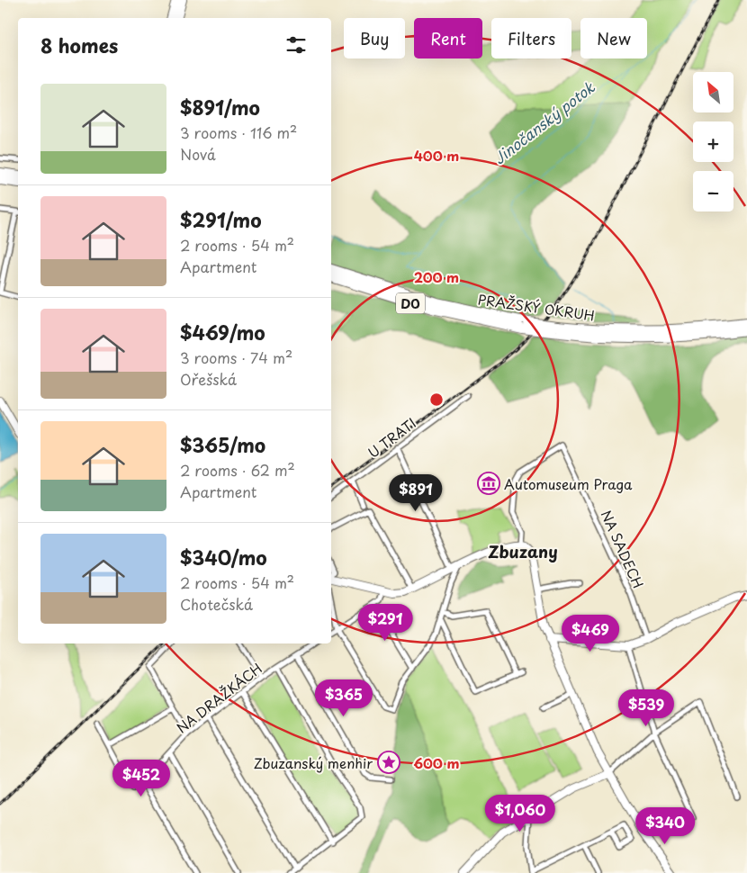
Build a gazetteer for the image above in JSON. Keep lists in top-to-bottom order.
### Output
{
  "streets": {
    "highway": ["D0", "PRAŽSKÝ OKRUH"],
    "street": ["U TRATI", "NA SADECH", "NA DRAŽKÁCH"]
  },
  "districts": ["Zbuzany"],
  "water": ["Jinočanský potok"],
  "places": {
    "museum": ["Automuseum Praga"],
    "place": ["Zbuzanský menhir"]
  },
  "north": "top left",
  "page": {
    "chip": [
      "Buy",
      "Rent",
      "Filters",
      "New"
    ],
    "heading": "8 homes",
    "map_buttons": ["+", "−"],
    "list": [
      {
        "name": "$891/mo",
        "note": "3 rooms · 116 m² · Nová"
      },
      {
        "name": "$291/mo",
        "note": "2 rooms · 54 m² · Apartment"
      },
      {
        "name": "$469/mo",
        "note": "3 rooms · 74 m² · Ořešská"
      },
      {
        "name": "$365/mo",
        "note": "2 rooms · 62 m² · Apartment"
      },
      {
        "name": "$340/mo",
        "note": "2 rooms · 54 m² · Chotečská"
      }
    ],
    "price": [
      "$891",
      "$291",
      "$469",
      "$365",
      "$539",
      "$452",
      "$1,060",
      "$340"
    ]
  },
  "rings": ["400 m", "200 m", "600 m"]
}
